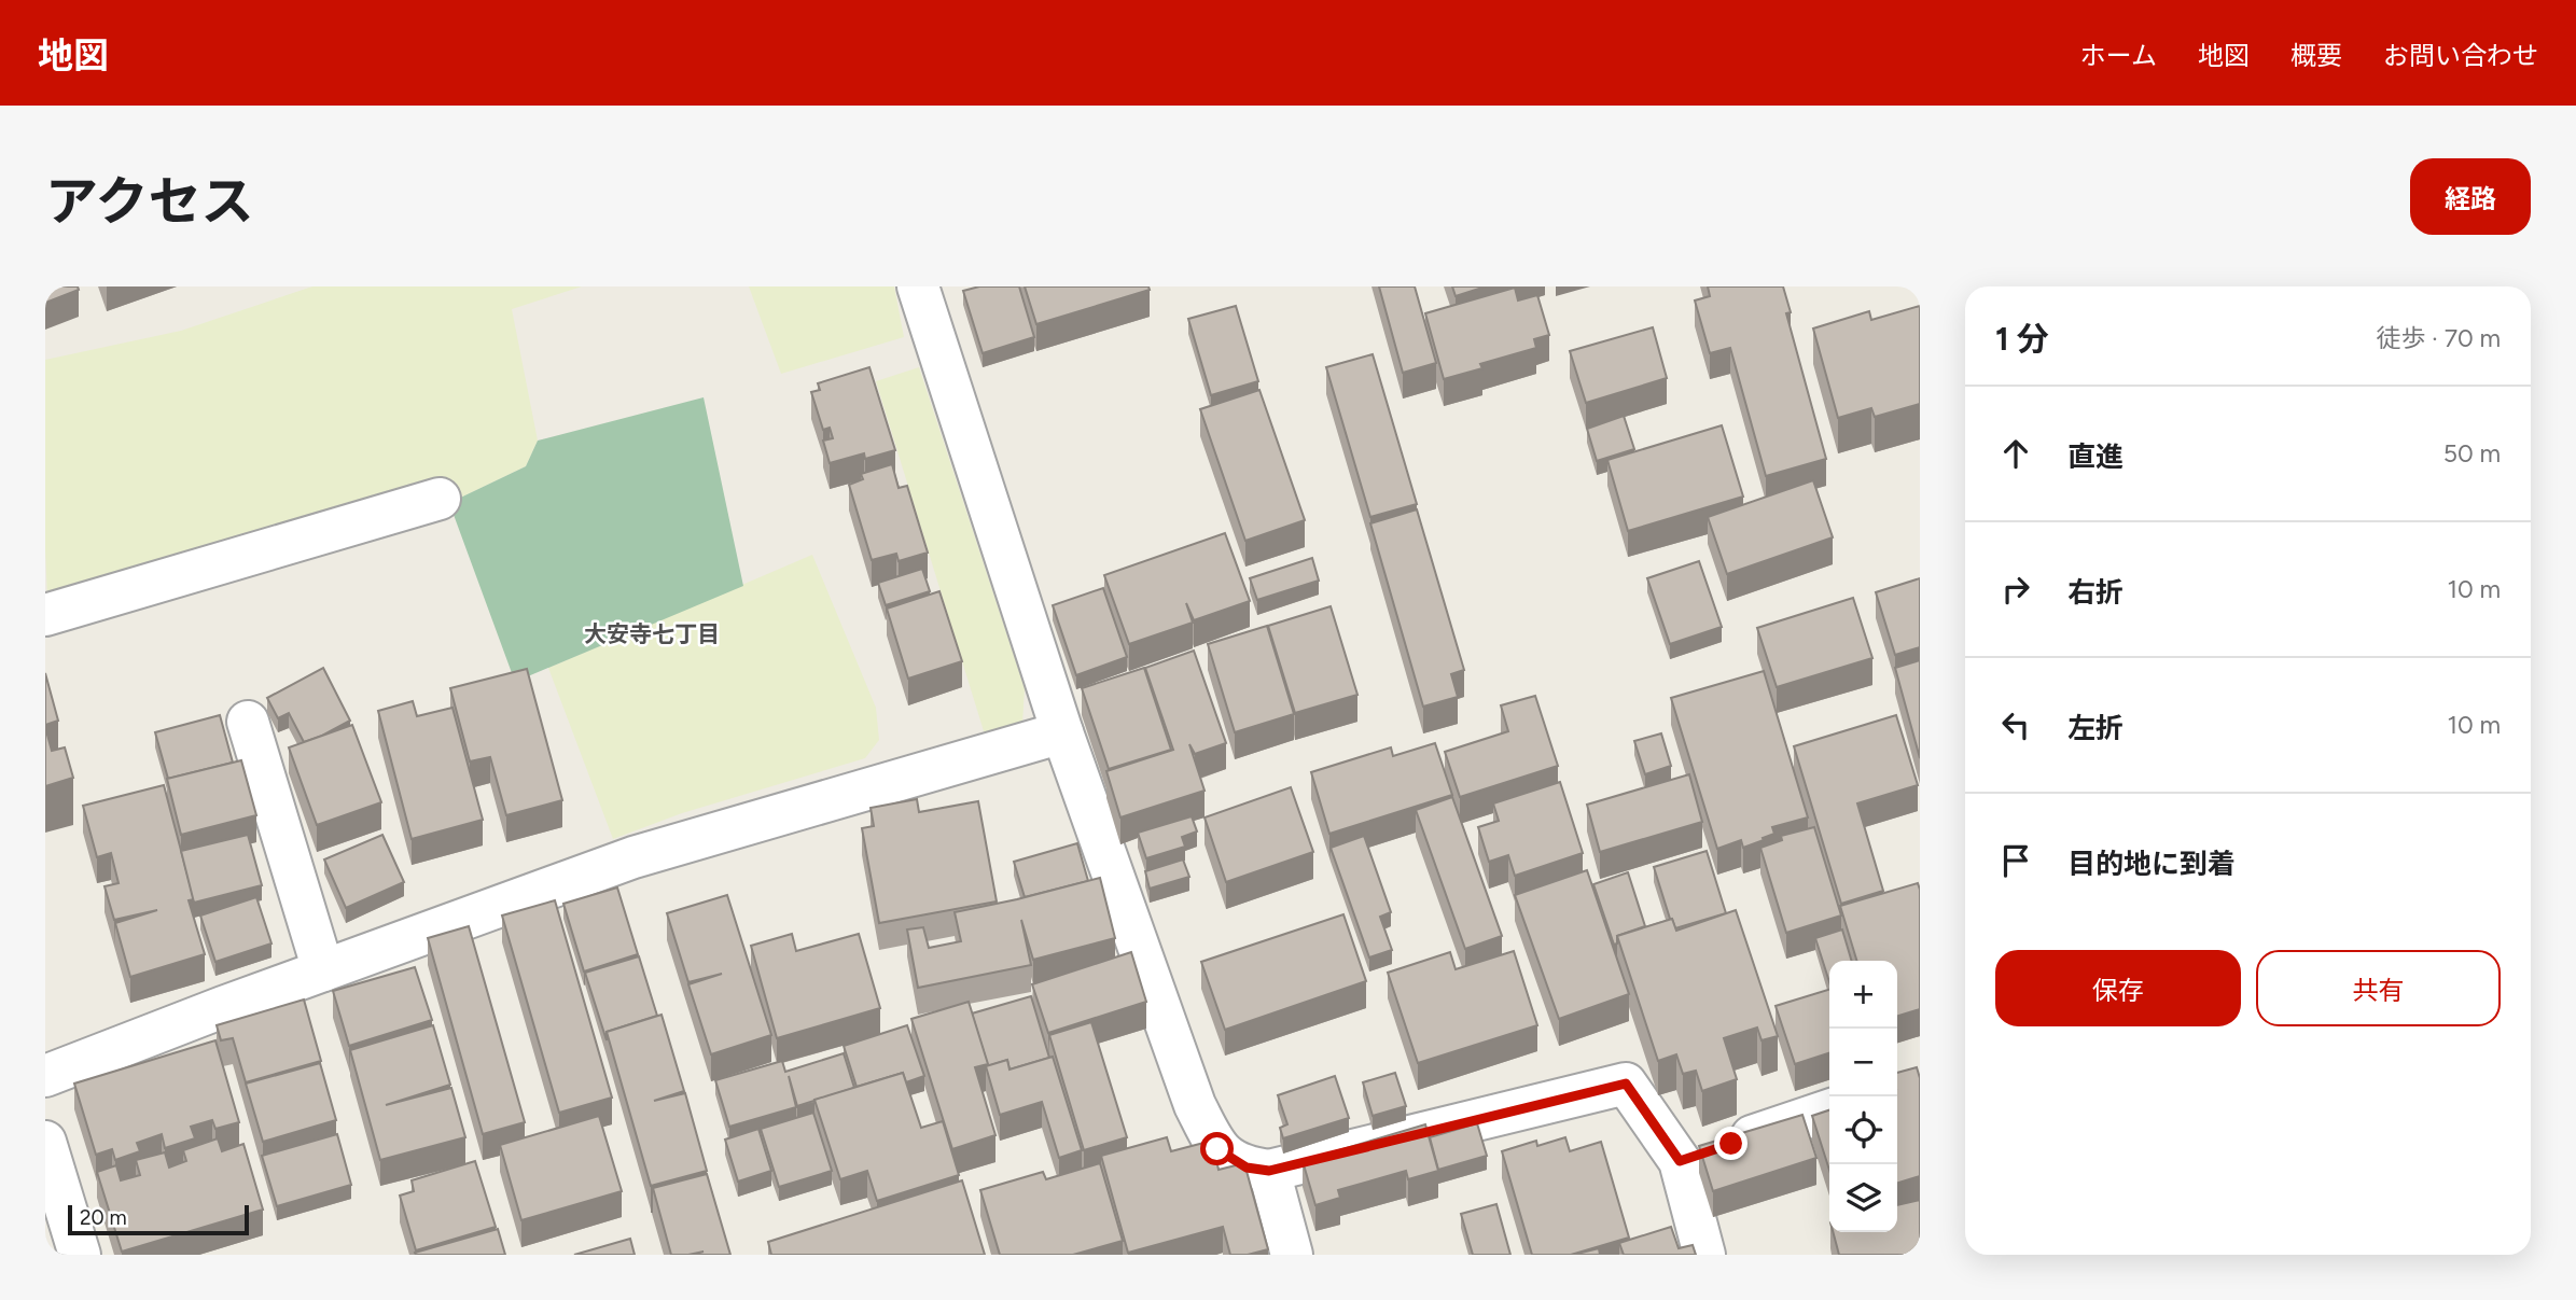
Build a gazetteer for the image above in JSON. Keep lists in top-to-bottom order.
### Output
{
  "districts": ["大安寺七丁目"],
  "scale_bar": "20 m",
  "page": {
    "header": "地図",
    "nav": [
      "ホーム",
      "地図",
      "概要",
      "お問い合わせ"
    ],
    "title": "アクセス",
    "buttons": [
      "経路",
      ["保存", "共有"]
    ],
    "heading": ["1 分", "徒歩 · 70 m"],
    "list": [
      ["直進", "50 m"],
      ["右折", "10 m"],
      ["左折", "10 m"],
      "目的地に到着"
    ],
    "map_buttons": ["+", "−"],
    "scale": "20 m"
  }
}
